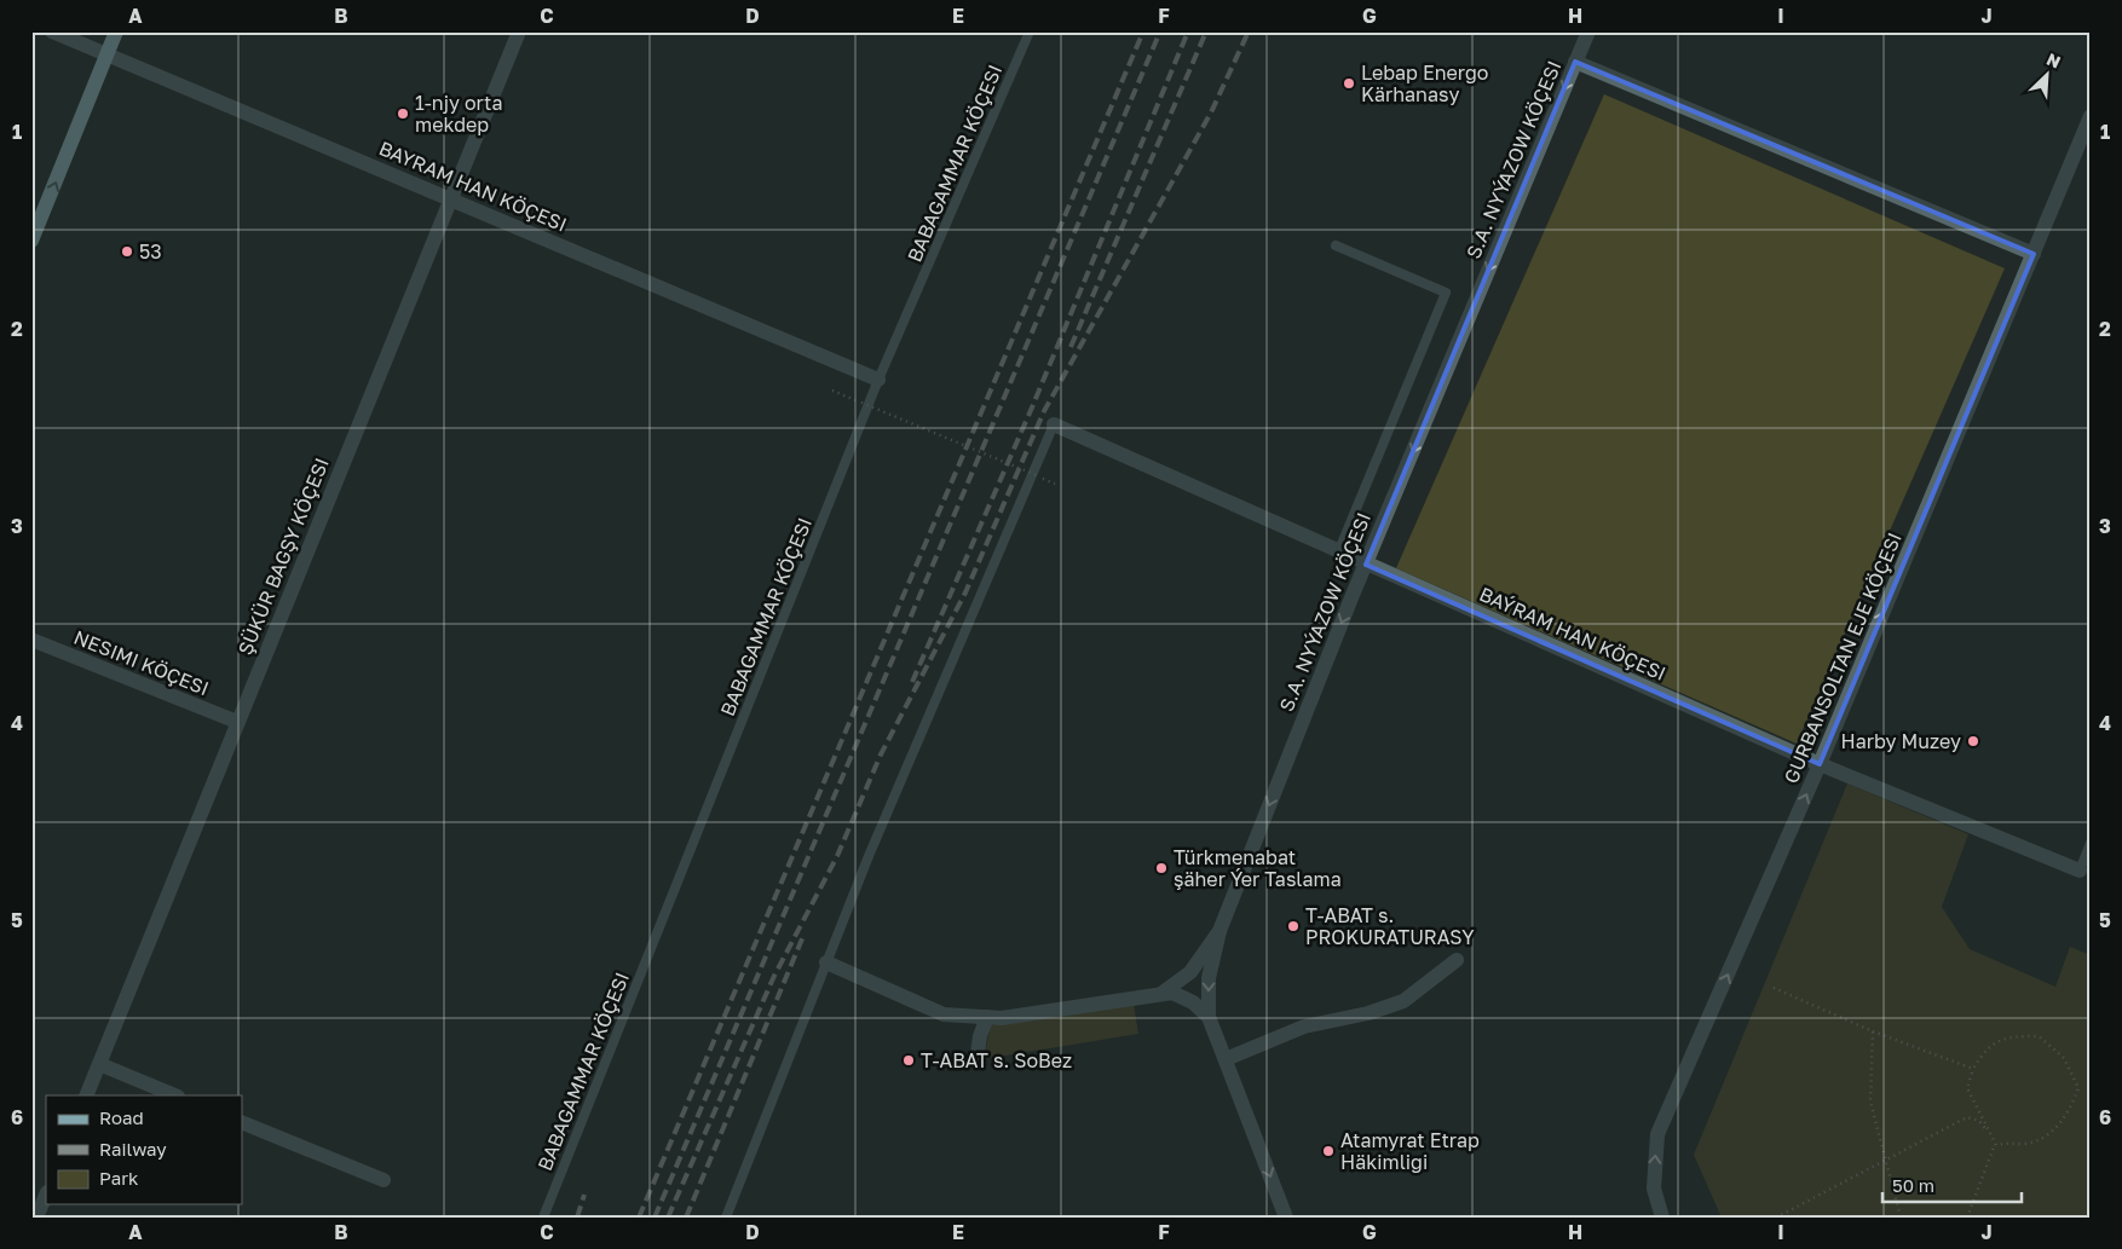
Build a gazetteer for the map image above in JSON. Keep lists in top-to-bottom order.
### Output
{
  "streets": {
    "street": [
      "S.A. NYÝAZOW KÖÇESI",
      "BAYRAM HAN KÖÇESI",
      "ŞÜKÜR BAGŞY KÖÇESI",
      "BAÝRAM HAN KÖÇESI",
      "GURBANSOLTAN EJE KÖÇESI",
      "NESIMI KÖÇESI"
    ],
    "lane": ["BABAGAMMAR KÖÇESI"]
  },
  "crossings": [
    ["S.A. NYÝAZOW KÖÇESI", "BAÝRAM HAN KÖÇESI"],
    ["BABAGAMMAR KÖÇESI", "BAYRAM HAN KÖÇESI"],
    ["BAYRAM HAN KÖÇESI", "ŞÜKÜR BAGŞY KÖÇESI"],
    ["ŞÜKÜR BAGŞY KÖÇESI", "NESIMI KÖÇESI"],
    ["BAÝRAM HAN KÖÇESI", "GURBANSOLTAN EJE KÖÇESI"]
  ],
  "one_way": ["S.A. NYÝAZOW KÖÇESI", "GURBANSOLTAN EJE KÖÇESI"],
  "places": [
    "Lebap Energo Kärhanasy",
    "1-njy orta mekdep",
    "53",
    "Harby Muzey",
    "Türkmenabat şäher Ýer Taslama",
    "T-ABAT s. PROKURATURASY",
    "T-ABAT s. SoBez",
    "Atamyrat Etrap Häkimligi"
  ],
  "legend": ["Road", "Railway", "Park"],
  "scale_bar": "50 m",
  "north": "top right",
  "grid": {
    "columns": [
      "A",
      "B",
      "C",
      "D",
      "E",
      "F",
      "G",
      "H",
      "I",
      "J"
    ],
    "rows": [
      "1",
      "2",
      "3",
      "4",
      "5",
      "6"
    ]
  }
}
